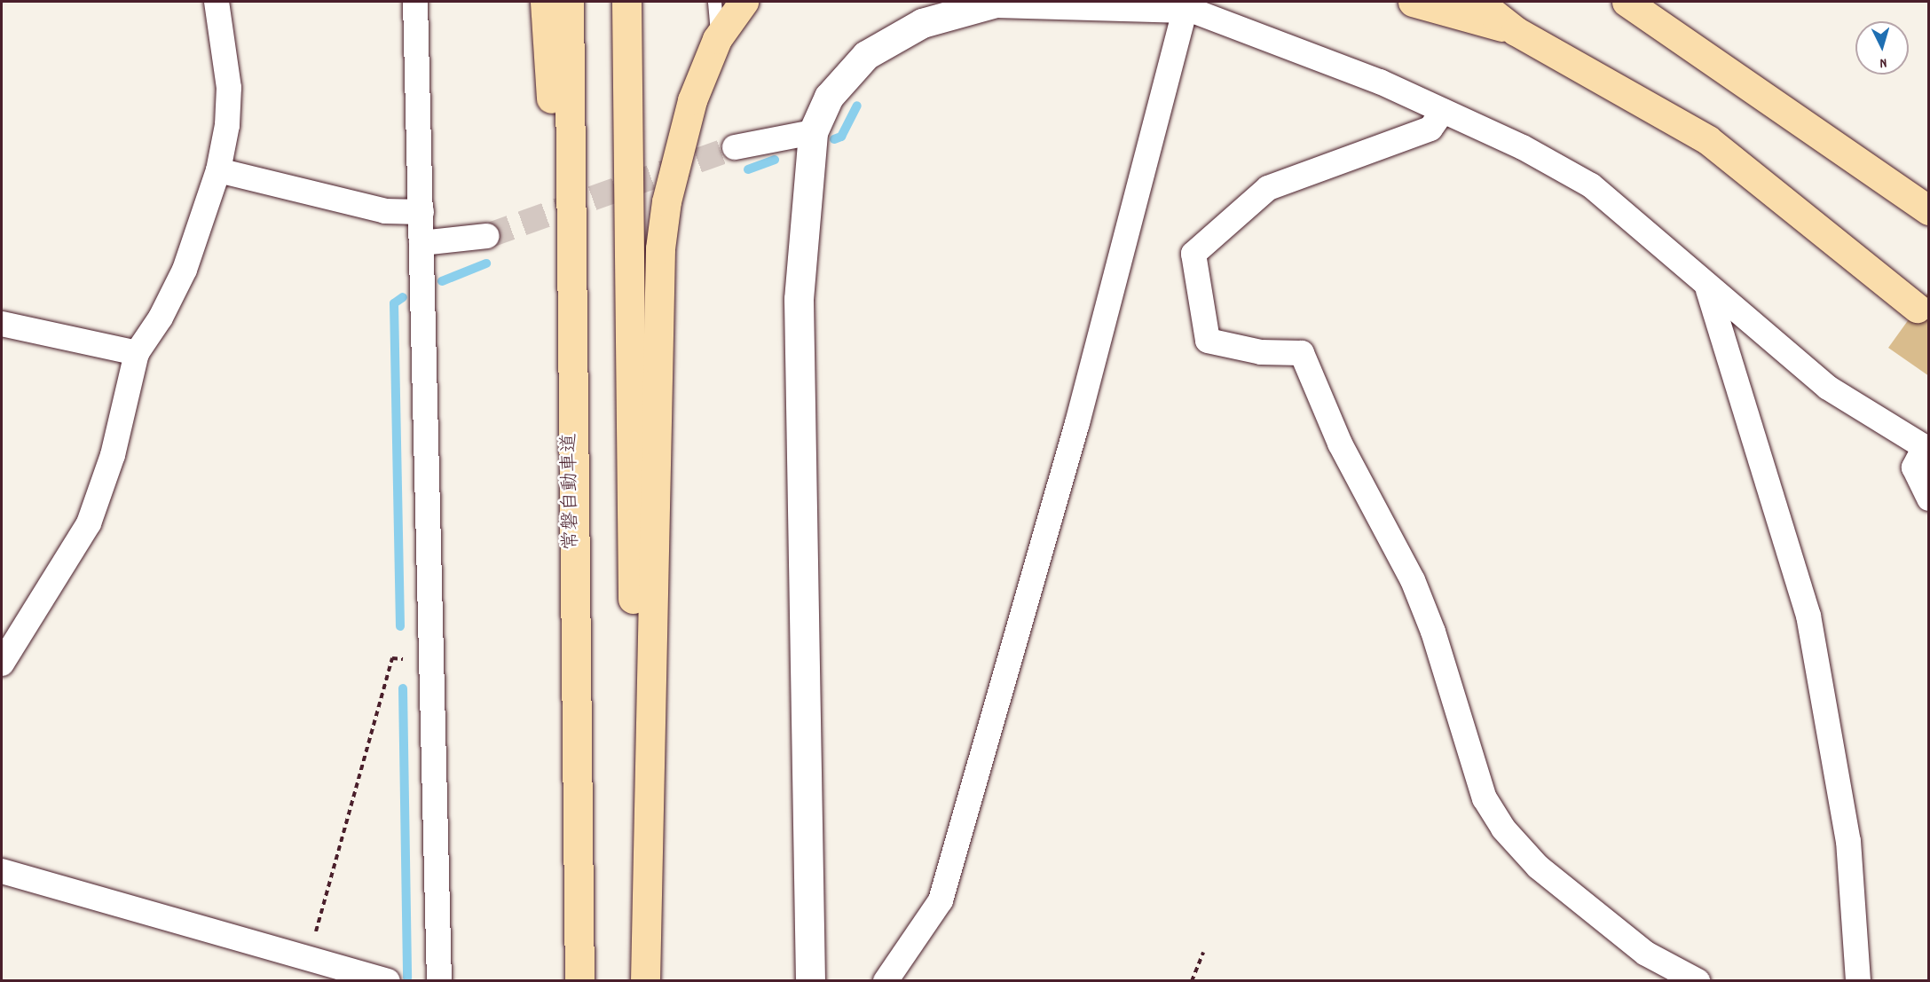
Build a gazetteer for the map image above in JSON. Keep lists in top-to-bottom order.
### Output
{
  "streets": {
    "highway": ["常磐自動車道"]
  },
  "north": "bottom"
}
